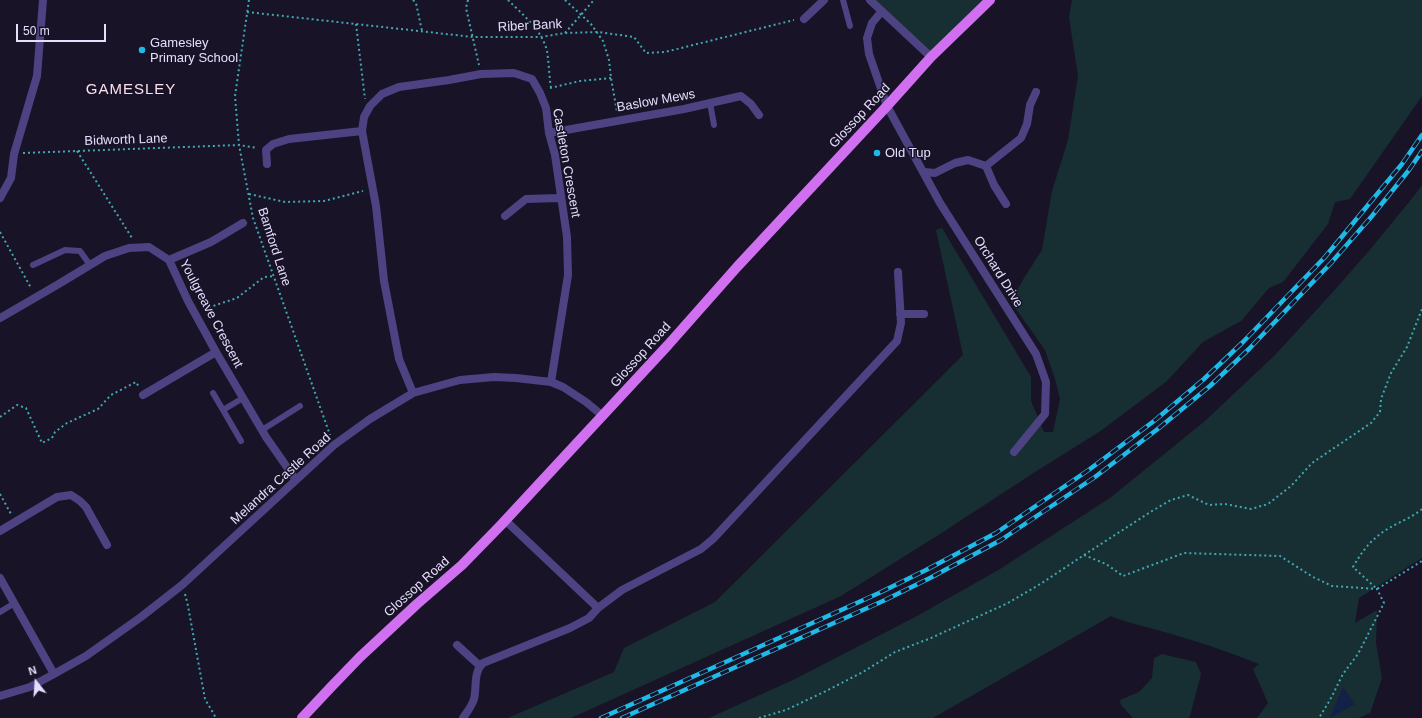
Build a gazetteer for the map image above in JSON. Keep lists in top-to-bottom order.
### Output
{
  "streets": {
    "main road": ["Glossop Road"],
    "street": [
      "Baslow Mews",
      "Castleton Crescent",
      "Orchard Drive",
      "Youlgreave Crescent",
      "Melandra Castle Road"
    ],
    "path": ["Riber Bank", "Bidworth Lane", "Bamford Lane"]
  },
  "crossings": [
    ["Riber Bank", "Bamford Lane"],
    ["Baslow Mews", "Castleton Crescent"],
    ["Glossop Road", "Orchard Drive"],
    ["Glossop Road", "Melandra Castle Road"],
    ["Bidworth Lane", "Bamford Lane"],
    ["Castleton Crescent", "Melandra Castle Road"],
    ["Bamford Lane", "Melandra Castle Road"],
    ["Youlgreave Crescent", "Melandra Castle Road"]
  ],
  "districts": ["GAMESLEY"],
  "places": ["Gamesley Primary School", "Old Tup"],
  "scale_bar": "50 m",
  "north": "top"
}
